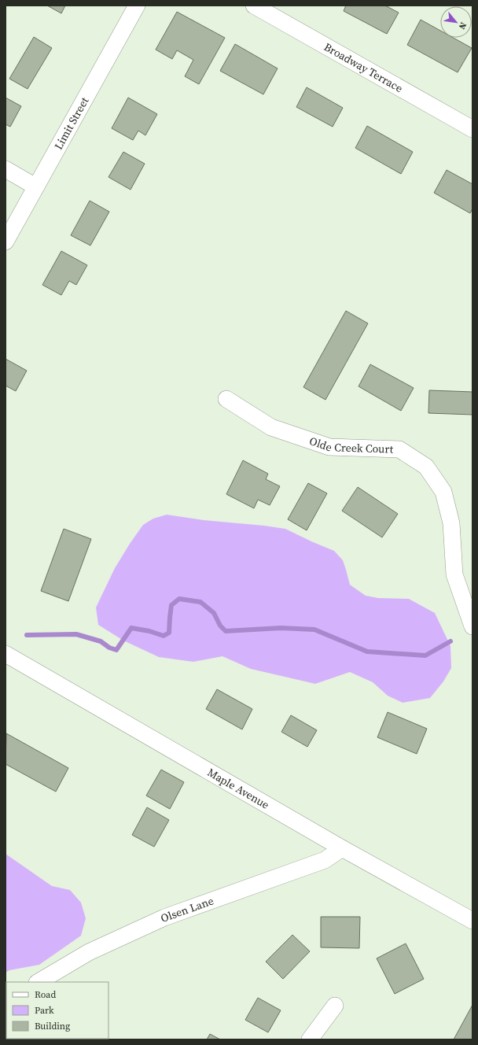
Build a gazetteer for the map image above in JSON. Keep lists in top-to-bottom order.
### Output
{
  "streets": {
    "street": [
      "Broadway Terrace",
      "Limit Street",
      "Olde Creek Court",
      "Maple Avenue",
      "Olsen Lane"
    ]
  },
  "crossings": [
    ["Maple Avenue", "Olsen Lane"]
  ],
  "legend": ["Road", "Park", "Building"],
  "north": "bottom right"
}
